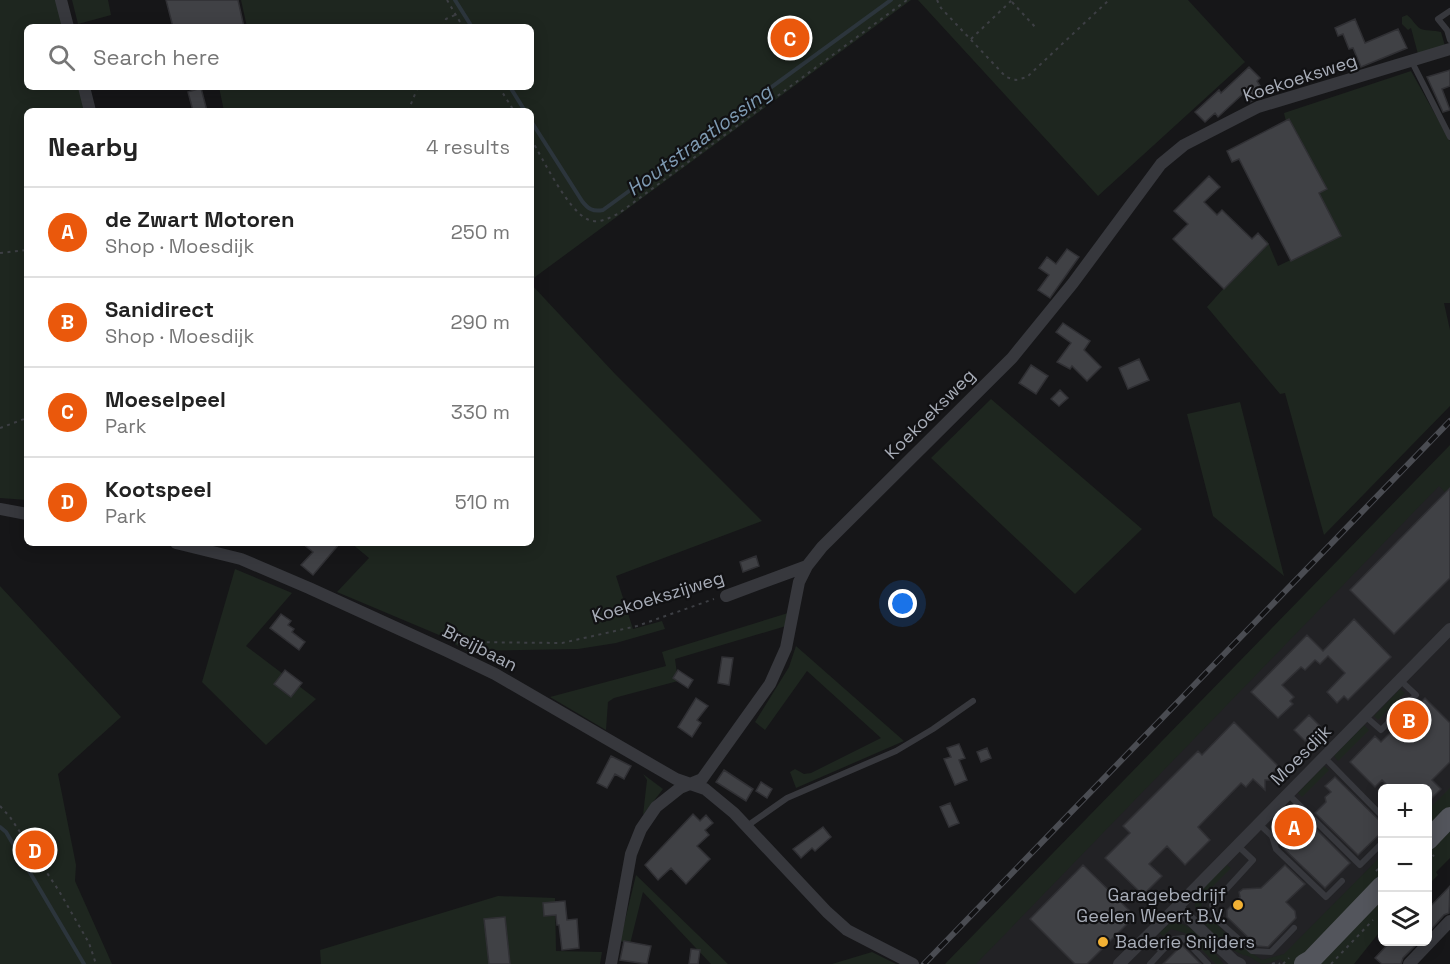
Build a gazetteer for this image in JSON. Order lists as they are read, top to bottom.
{
  "streets": {
    "street": [
      "Koekoeksweg",
      "Koekoekszijweg",
      "Breijbaan",
      "Moesdijk"
    ]
  },
  "crossings": [
    ["Koekoeksweg", "Koekoekszijweg"],
    ["Koekoeksweg", "Breijbaan"],
    ["Koekoekszijweg", "Breijbaan"]
  ],
  "water": ["Houtstraatlossing"],
  "places": ["Garagebedrijf Geelen Weert B.V.", "Baderie Snijders"],
  "page": {
    "pins": [
      "C",
      "B",
      "A",
      "D"
    ],
    "search": "Search here",
    "heading": ["Nearby", "4 results"],
    "list": [
      {
        "mark": "A",
        "name": "de Zwart Motoren",
        "note": "Shop · Moesdijk",
        "value": "250 m"
      },
      {
        "mark": "B",
        "name": "Sanidirect",
        "note": "Shop · Moesdijk",
        "value": "290 m"
      },
      {
        "mark": "C",
        "name": "Moeselpeel",
        "note": "Park",
        "value": "330 m"
      },
      {
        "mark": "D",
        "name": "Kootspeel",
        "note": "Park",
        "value": "510 m"
      }
    ],
    "map_buttons": ["+", "−"]
  }
}
